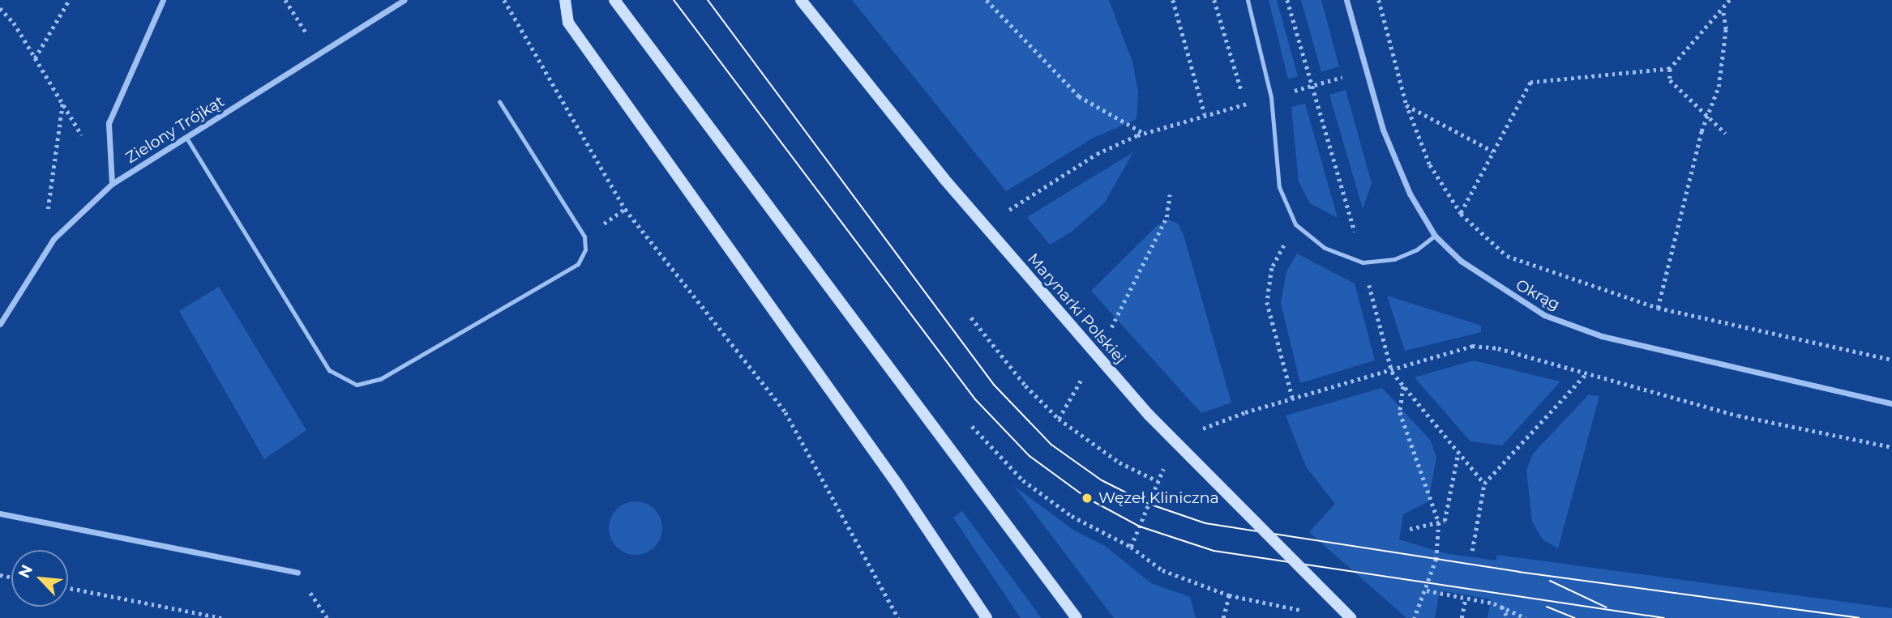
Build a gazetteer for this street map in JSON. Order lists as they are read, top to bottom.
{
  "streets": {
    "main road": ["Marynarki Polskiej"],
    "street": ["Zielony Trójkąt", "Okrąg"]
  },
  "places": ["Węzeł Kliniczna"],
  "north": "top left"
}
